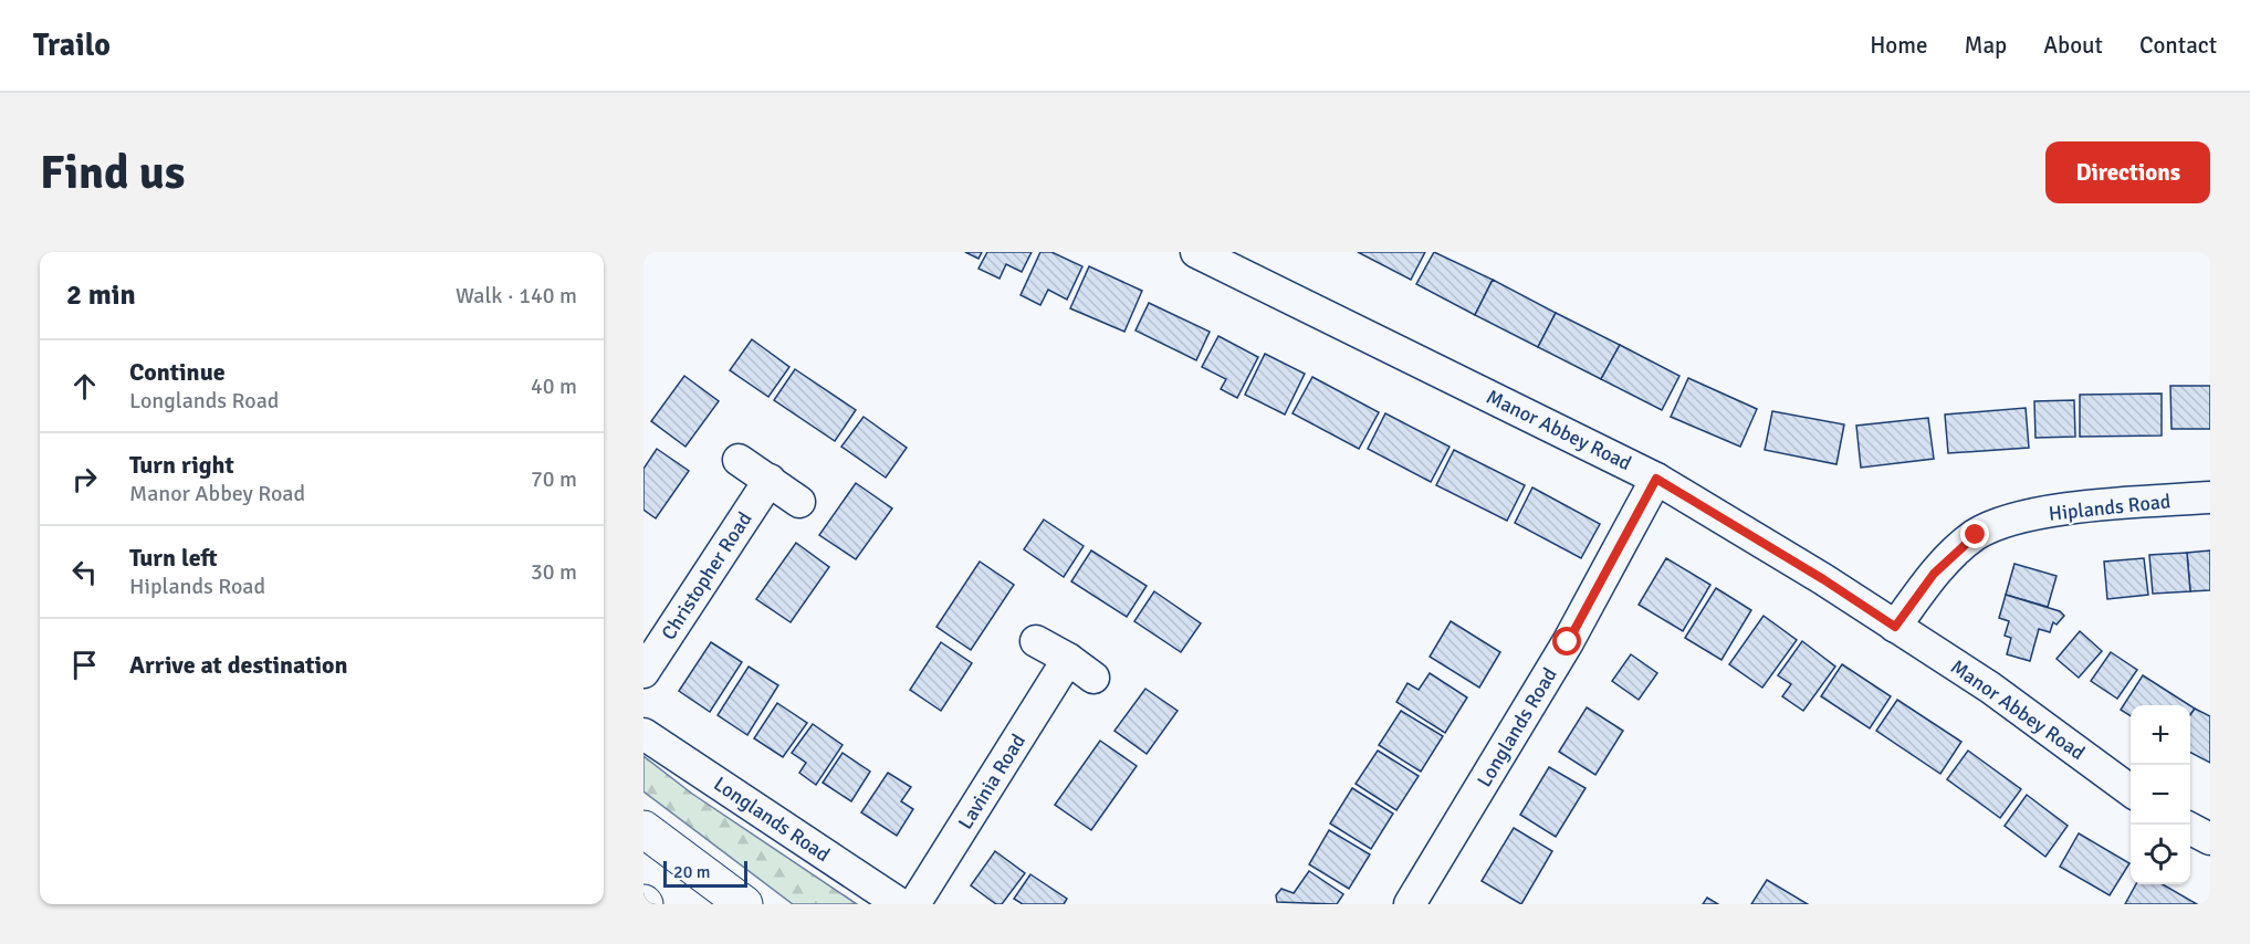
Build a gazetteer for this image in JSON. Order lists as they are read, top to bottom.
{
  "streets": {
    "street": [
      "Manor Abbey Road",
      "Hiplands Road",
      "Christopher Road",
      "Longlands Road",
      "Lavinia Road"
    ]
  },
  "crossings": [
    ["Manor Abbey Road", "Hiplands Road"],
    ["Manor Abbey Road", "Longlands Road"]
  ],
  "scale_bar": "20 m",
  "page": {
    "header": "Trailo",
    "nav": [
      "Home",
      "Map",
      "About",
      "Contact"
    ],
    "buttons": "Directions",
    "title": "Find us",
    "heading": ["2 min", "Walk · 140 m"],
    "list": [
      ["Continue", "Longlands Road", "40 m"],
      ["Turn right", "Manor Abbey Road", "70 m"],
      ["Turn left", "Hiplands Road", "30 m"],
      "Arrive at destination"
    ],
    "map_buttons": ["+", "−"],
    "scale": "20 m"
  }
}
